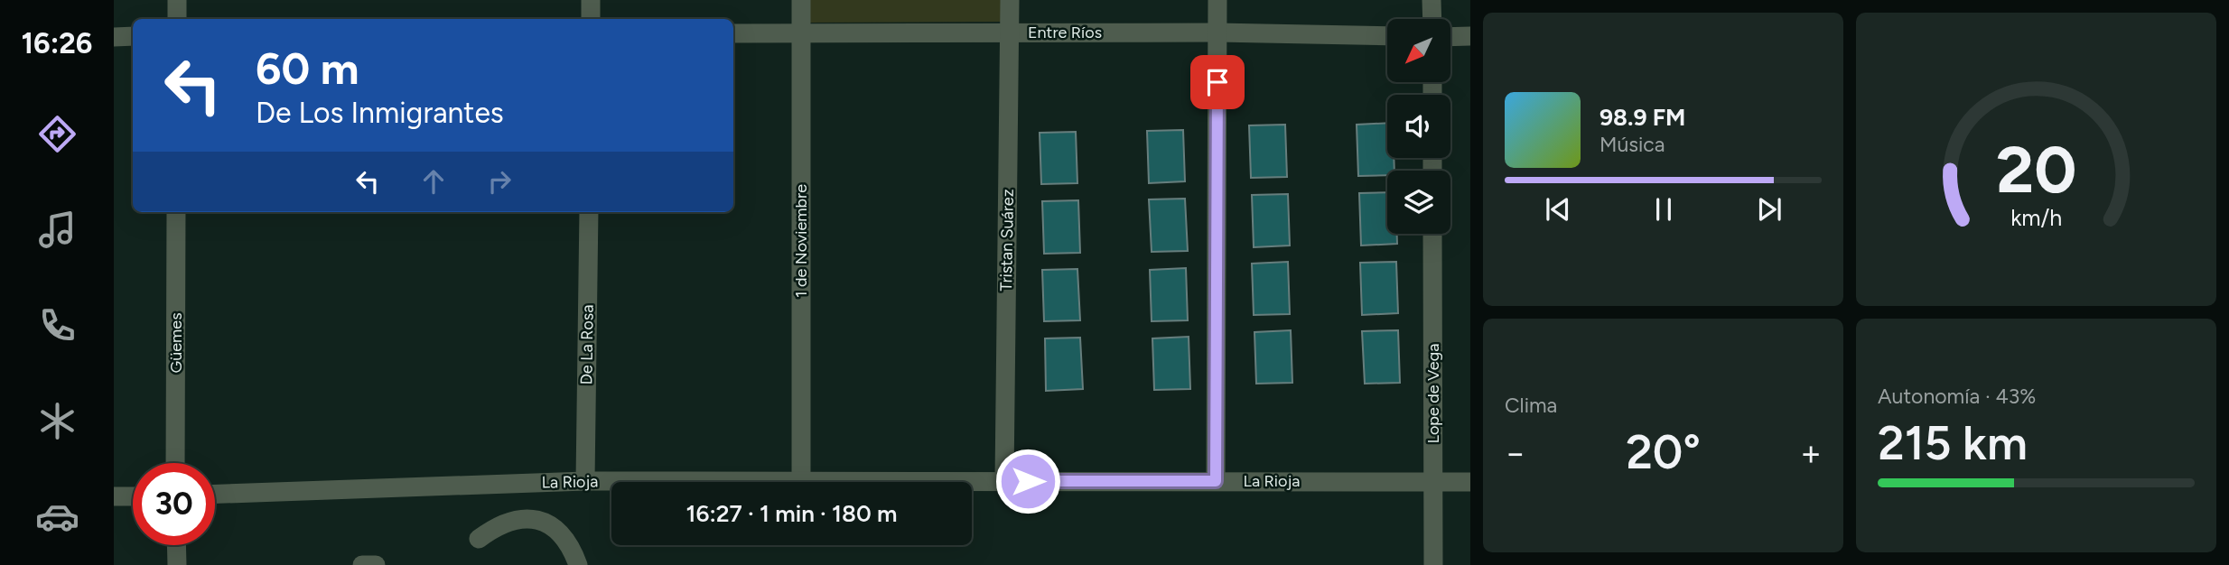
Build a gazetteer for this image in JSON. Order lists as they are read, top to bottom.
{
  "streets": {
    "street": [
      "Entre Ríos",
      "Tristan Suárez",
      "1 de Noviembre",
      "Güemes",
      "De La Rosa",
      "Lope de Vega",
      "La Rioja"
    ]
  },
  "crossings": [
    ["Entre Ríos", "Tristan Suárez"],
    ["Entre Ríos", "1 de Noviembre"],
    ["Tristan Suárez", "La Rioja"],
    ["1 de Noviembre", "La Rioja"],
    ["De La Rosa", "La Rioja"],
    ["Lope de Vega", "La Rioja"]
  ],
  "north": "bottom left",
  "page": {
    "tabs": "16:26",
    "turn": ["60 m", "De Los Inmigrantes"],
    "song": ["98.9 FM", "Música"],
    "tile": [
      "Clima",
      ["Autonomía · 43%", "215 km"]
    ],
    "heat": ["−", "20°", "+"],
    "limit": "30",
    "trip": "16:27 · 1 min · 180 m",
    "gauge": ["20", "km/h"]
  }
}
